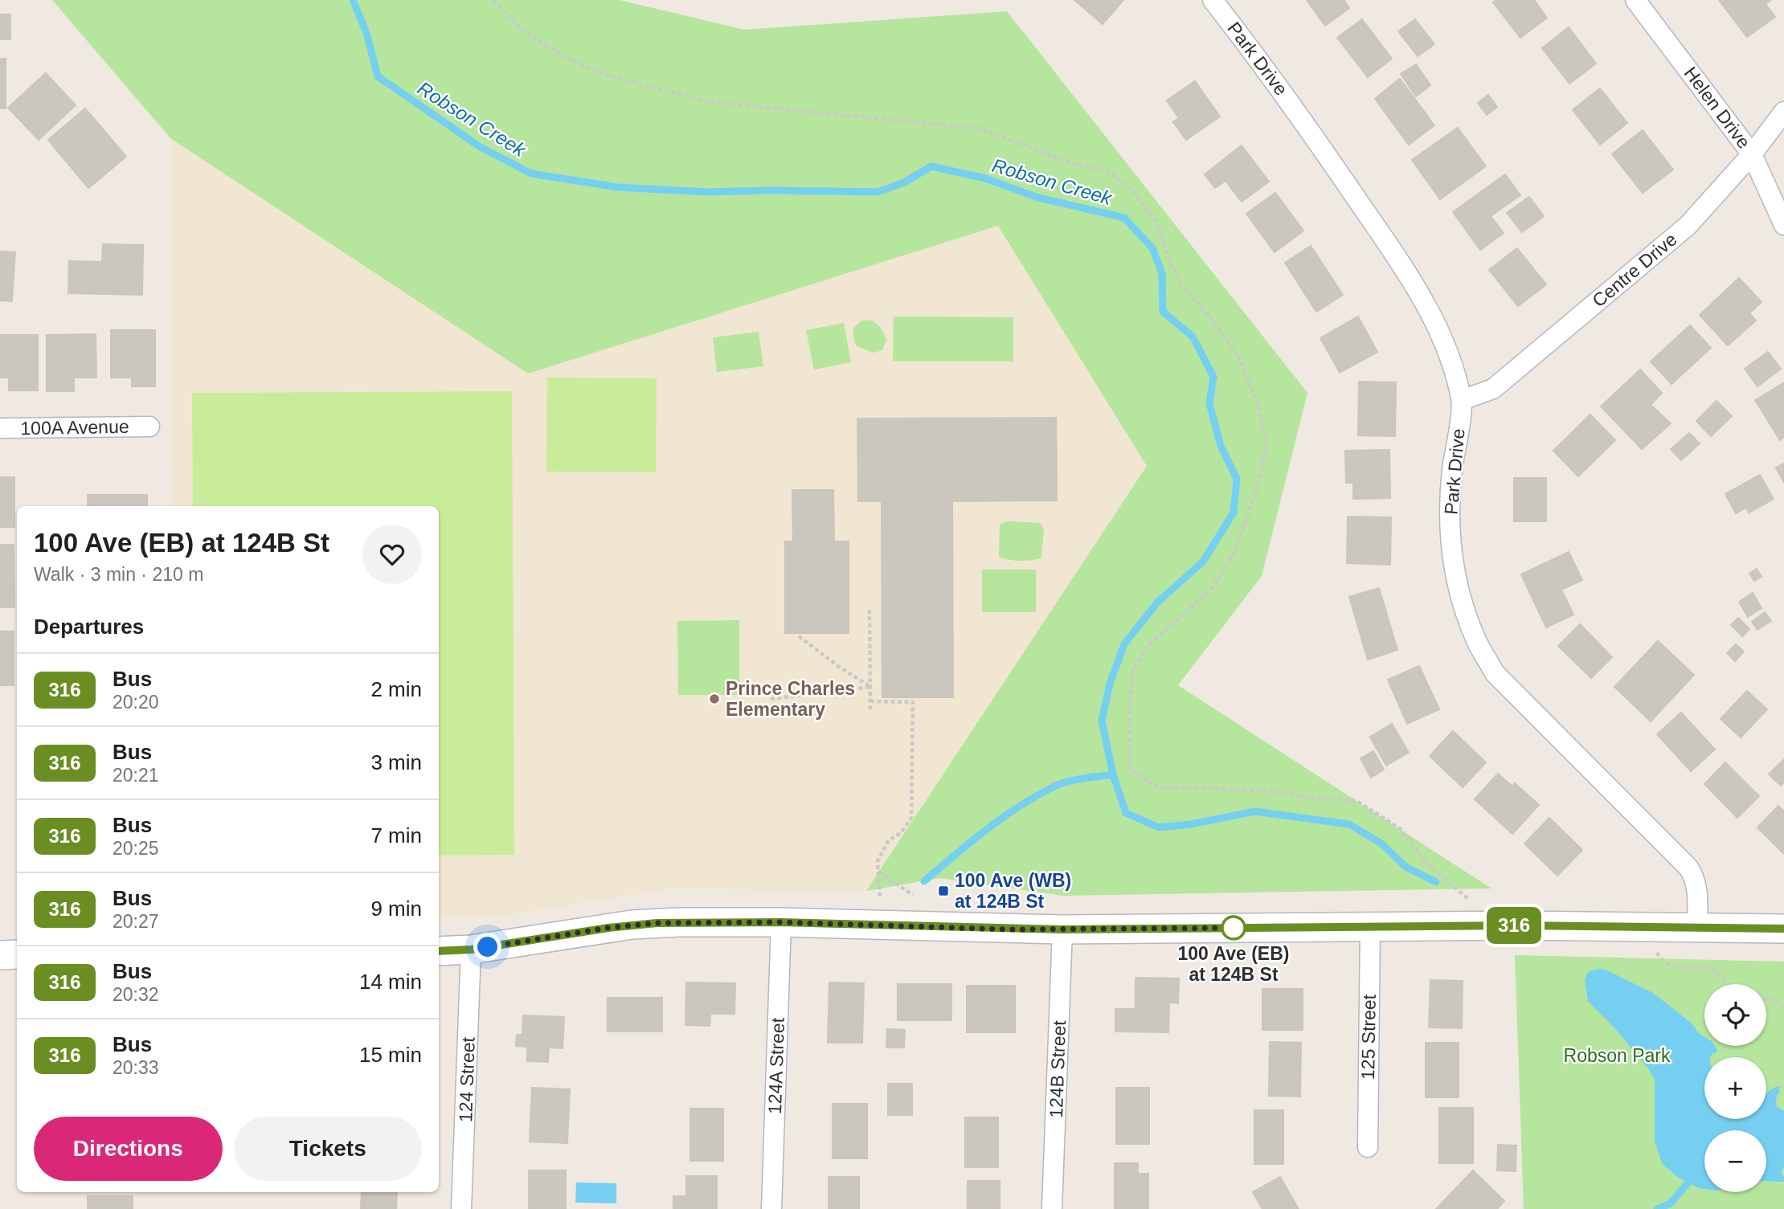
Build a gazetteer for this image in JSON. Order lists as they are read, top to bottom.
{
  "streets": {
    "street": [
      "Park Drive",
      "Helen Drive",
      "Centre Drive",
      "100A Avenue",
      "125 Street",
      "124A Street",
      "124B Street",
      "124 Street"
    ]
  },
  "crossings": [
    ["Park Drive", "Centre Drive"],
    ["Helen Drive", "Centre Drive"]
  ],
  "water": ["Robson Creek"],
  "parks": ["Robson Park"],
  "places": {
    "other": ["Prince Charles Elementary", "100 Ave (EB) at 124B St"],
    "transit": ["100 Ave (WB) at 124B St"]
  },
  "lines": ["bus line 316"],
  "page": {
    "on_map": "316",
    "heading": [
      ["100 Ave (EB) at 124B St", "Walk · 3 min · 210 m"],
      "Departures"
    ],
    "list": [
      {
        "mark": "316",
        "name": "Bus",
        "note": "20:20",
        "value": "2 min"
      },
      {
        "mark": "316",
        "name": "Bus",
        "note": "20:21",
        "value": "3 min"
      },
      {
        "mark": "316",
        "name": "Bus",
        "note": "20:25",
        "value": "7 min"
      },
      {
        "mark": "316",
        "name": "Bus",
        "note": "20:27",
        "value": "9 min"
      },
      {
        "mark": "316",
        "name": "Bus",
        "note": "20:32",
        "value": "14 min"
      },
      {
        "mark": "316",
        "name": "Bus",
        "note": "20:33",
        "value": "15 min"
      }
    ],
    "map_buttons": ["+", "−"],
    "buttons": ["Directions", "Tickets"]
  }
}
